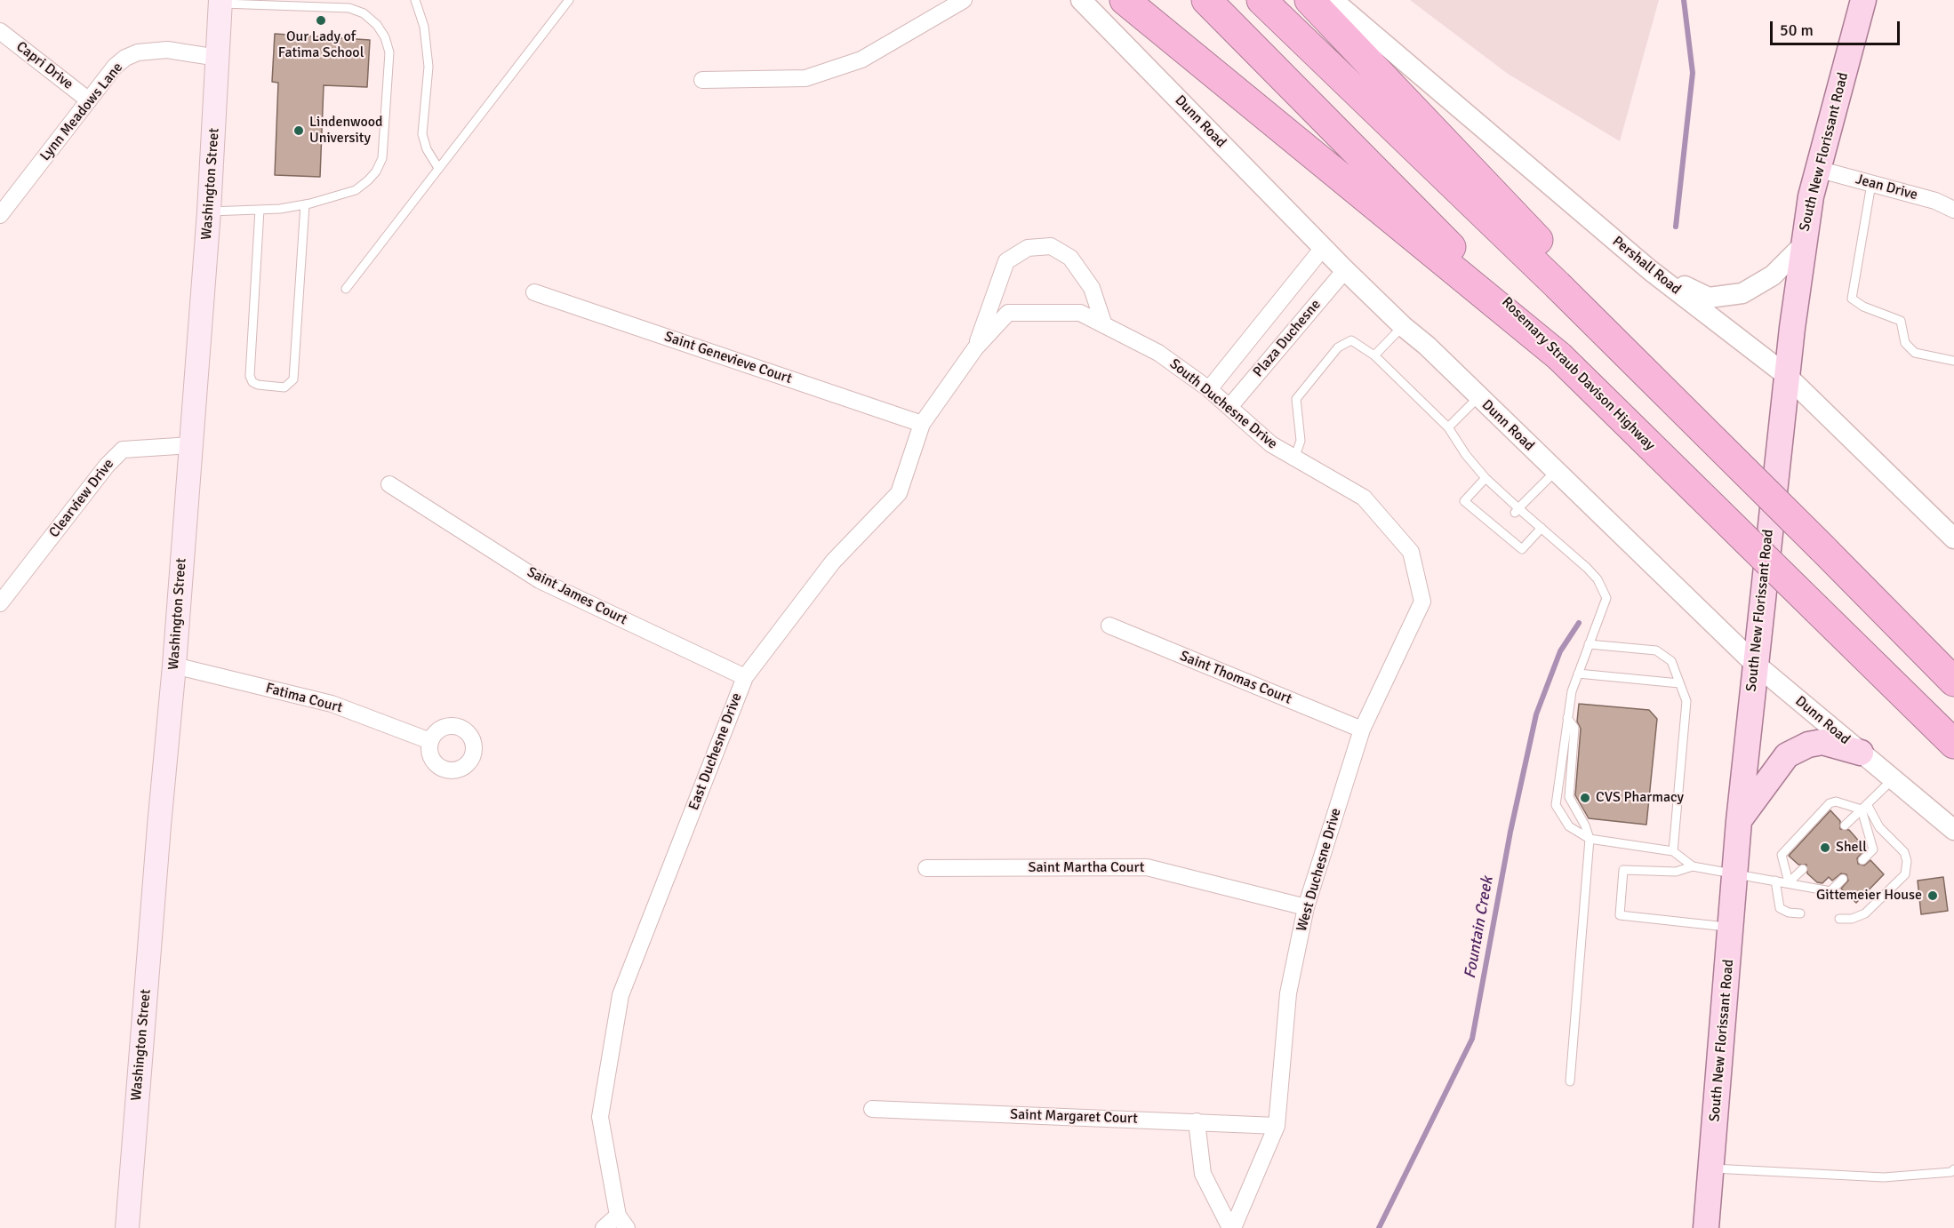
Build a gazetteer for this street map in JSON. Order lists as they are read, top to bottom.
{
  "streets": {
    "highway": ["Rosemary Straub Davison Highway"],
    "main road": ["South New Florissant Road", "Washington Street"],
    "street": [
      "Capri Drive",
      "Lynn Meadows Lane",
      "Dunn Road",
      "Jean Drive",
      "Pershall Road",
      "Plaza Duchesne",
      "Saint Genevieve Court",
      "South Duchesne Drive",
      "Clearview Drive",
      "Saint James Court",
      "Saint Thomas Court",
      "Fatima Court",
      "East Duchesne Drive",
      "Saint Martha Court",
      "West Duchesne Drive",
      "Saint Margaret Court"
    ]
  },
  "crossings": [
    ["Capri Drive", "Lynn Meadows Lane"],
    ["Lynn Meadows Lane", "Washington Street"],
    ["Dunn Road", "South New Florissant Road"],
    ["Dunn Road", "Plaza Duchesne"],
    ["South New Florissant Road", "Jean Drive"],
    ["South New Florissant Road", "Pershall Road"],
    ["Washington Street", "Clearview Drive"],
    ["Washington Street", "Fatima Court"],
    ["Plaza Duchesne", "South Duchesne Drive"],
    ["Saint Genevieve Court", "East Duchesne Drive"],
    ["South Duchesne Drive", "East Duchesne Drive"],
    ["South Duchesne Drive", "West Duchesne Drive"],
    ["Saint James Court", "East Duchesne Drive"],
    ["Saint Thomas Court", "West Duchesne Drive"],
    ["Saint Martha Court", "West Duchesne Drive"],
    ["West Duchesne Drive", "Saint Margaret Court"]
  ],
  "water": ["Fountain Creek"],
  "places": [
    "Our Lady of Fatima School",
    "Lindenwood University",
    "CVS Pharmacy",
    "Shell",
    "Gittemeier House"
  ],
  "scale_bar": "50 m"
}
